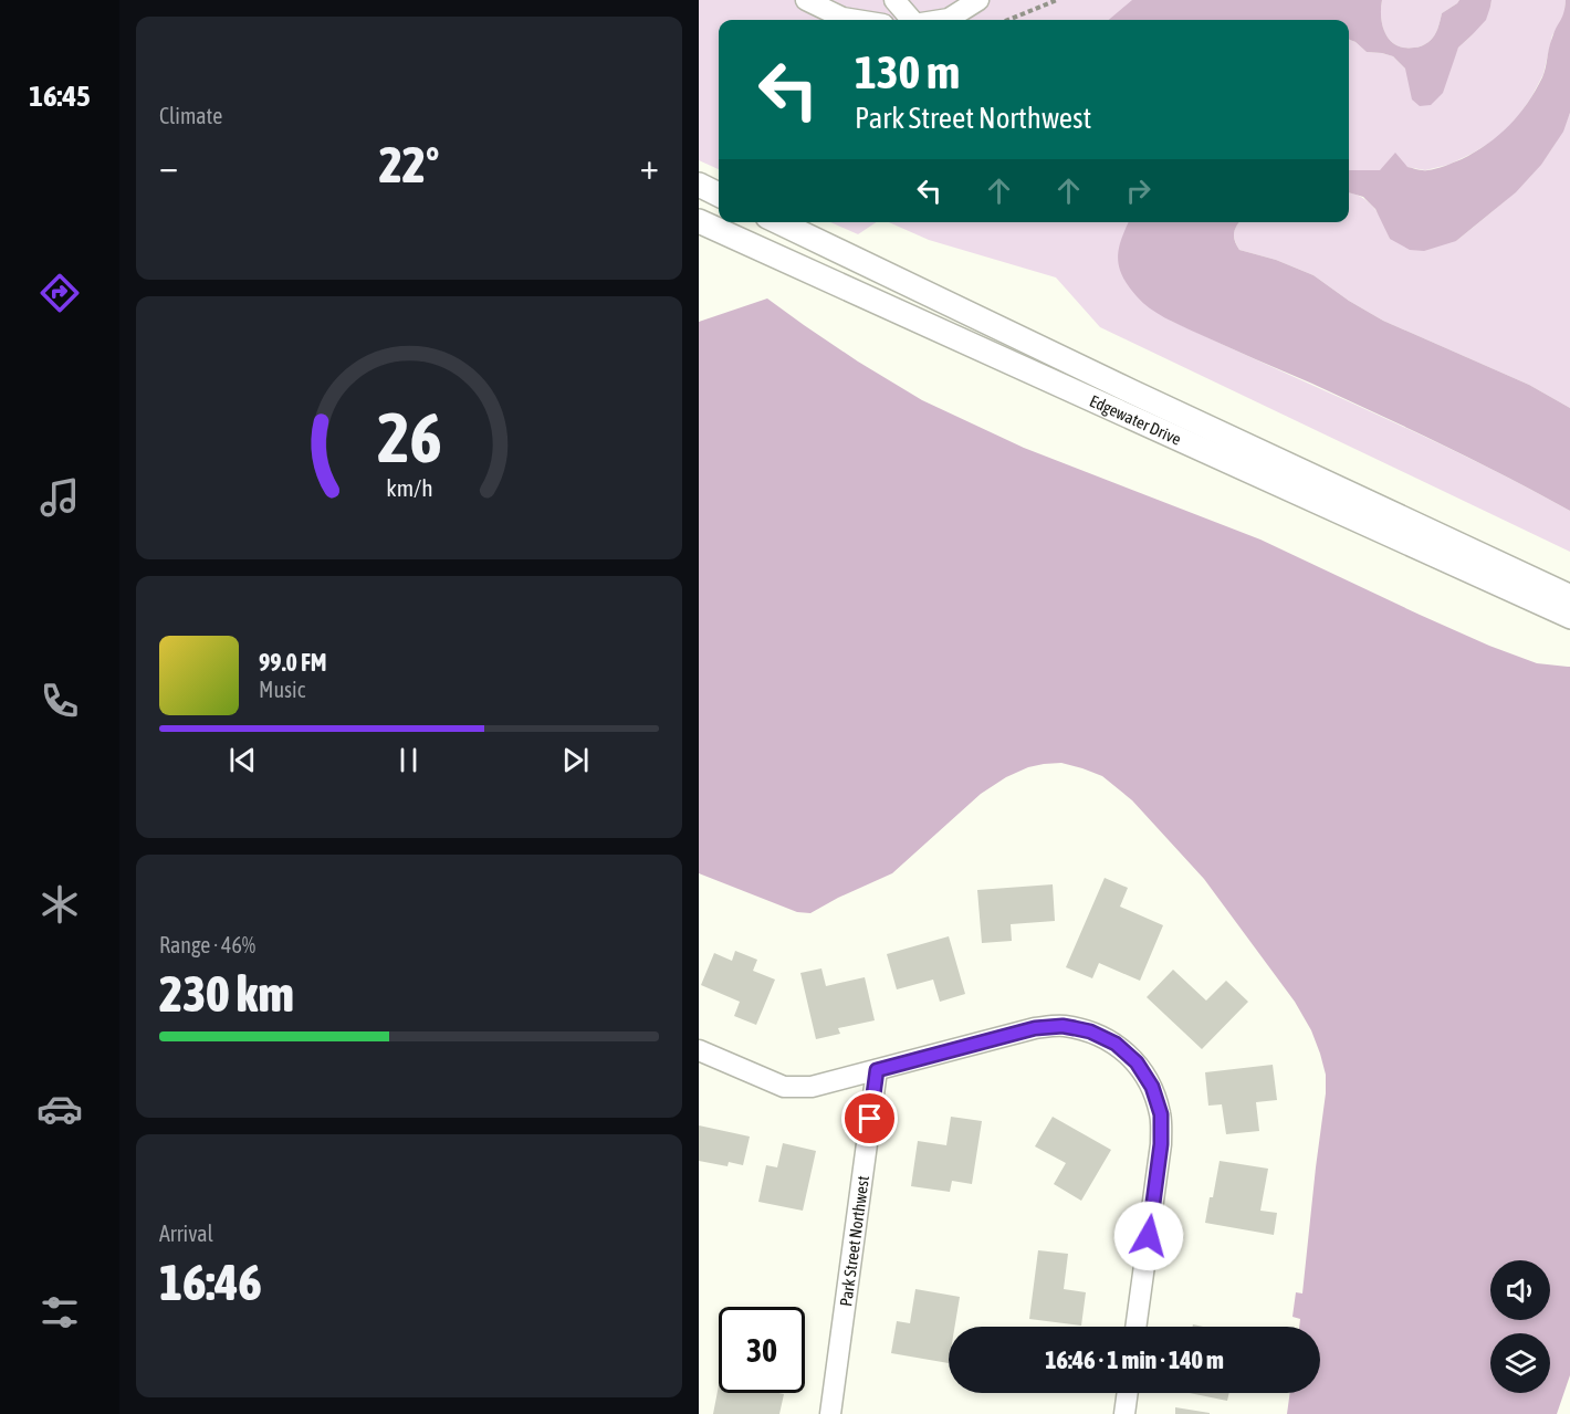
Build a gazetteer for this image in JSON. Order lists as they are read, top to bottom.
{
  "streets": {
    "street": ["Edgewater Drive", "Park Street Northwest"]
  },
  "page": {
    "tabs": "16:45",
    "tile": [
      "Climate",
      ["Range · 46%", "230 km"],
      ["Arrival", "16:46"]
    ],
    "turn": ["130 m", "Park Street Northwest"],
    "heat": ["−", "22°", "+"],
    "song": ["99.0 FM", "Music"],
    "limit": "30",
    "trip": "16:46 · 1 min · 140 m",
    "gauge": ["26", "km/h"]
  }
}
